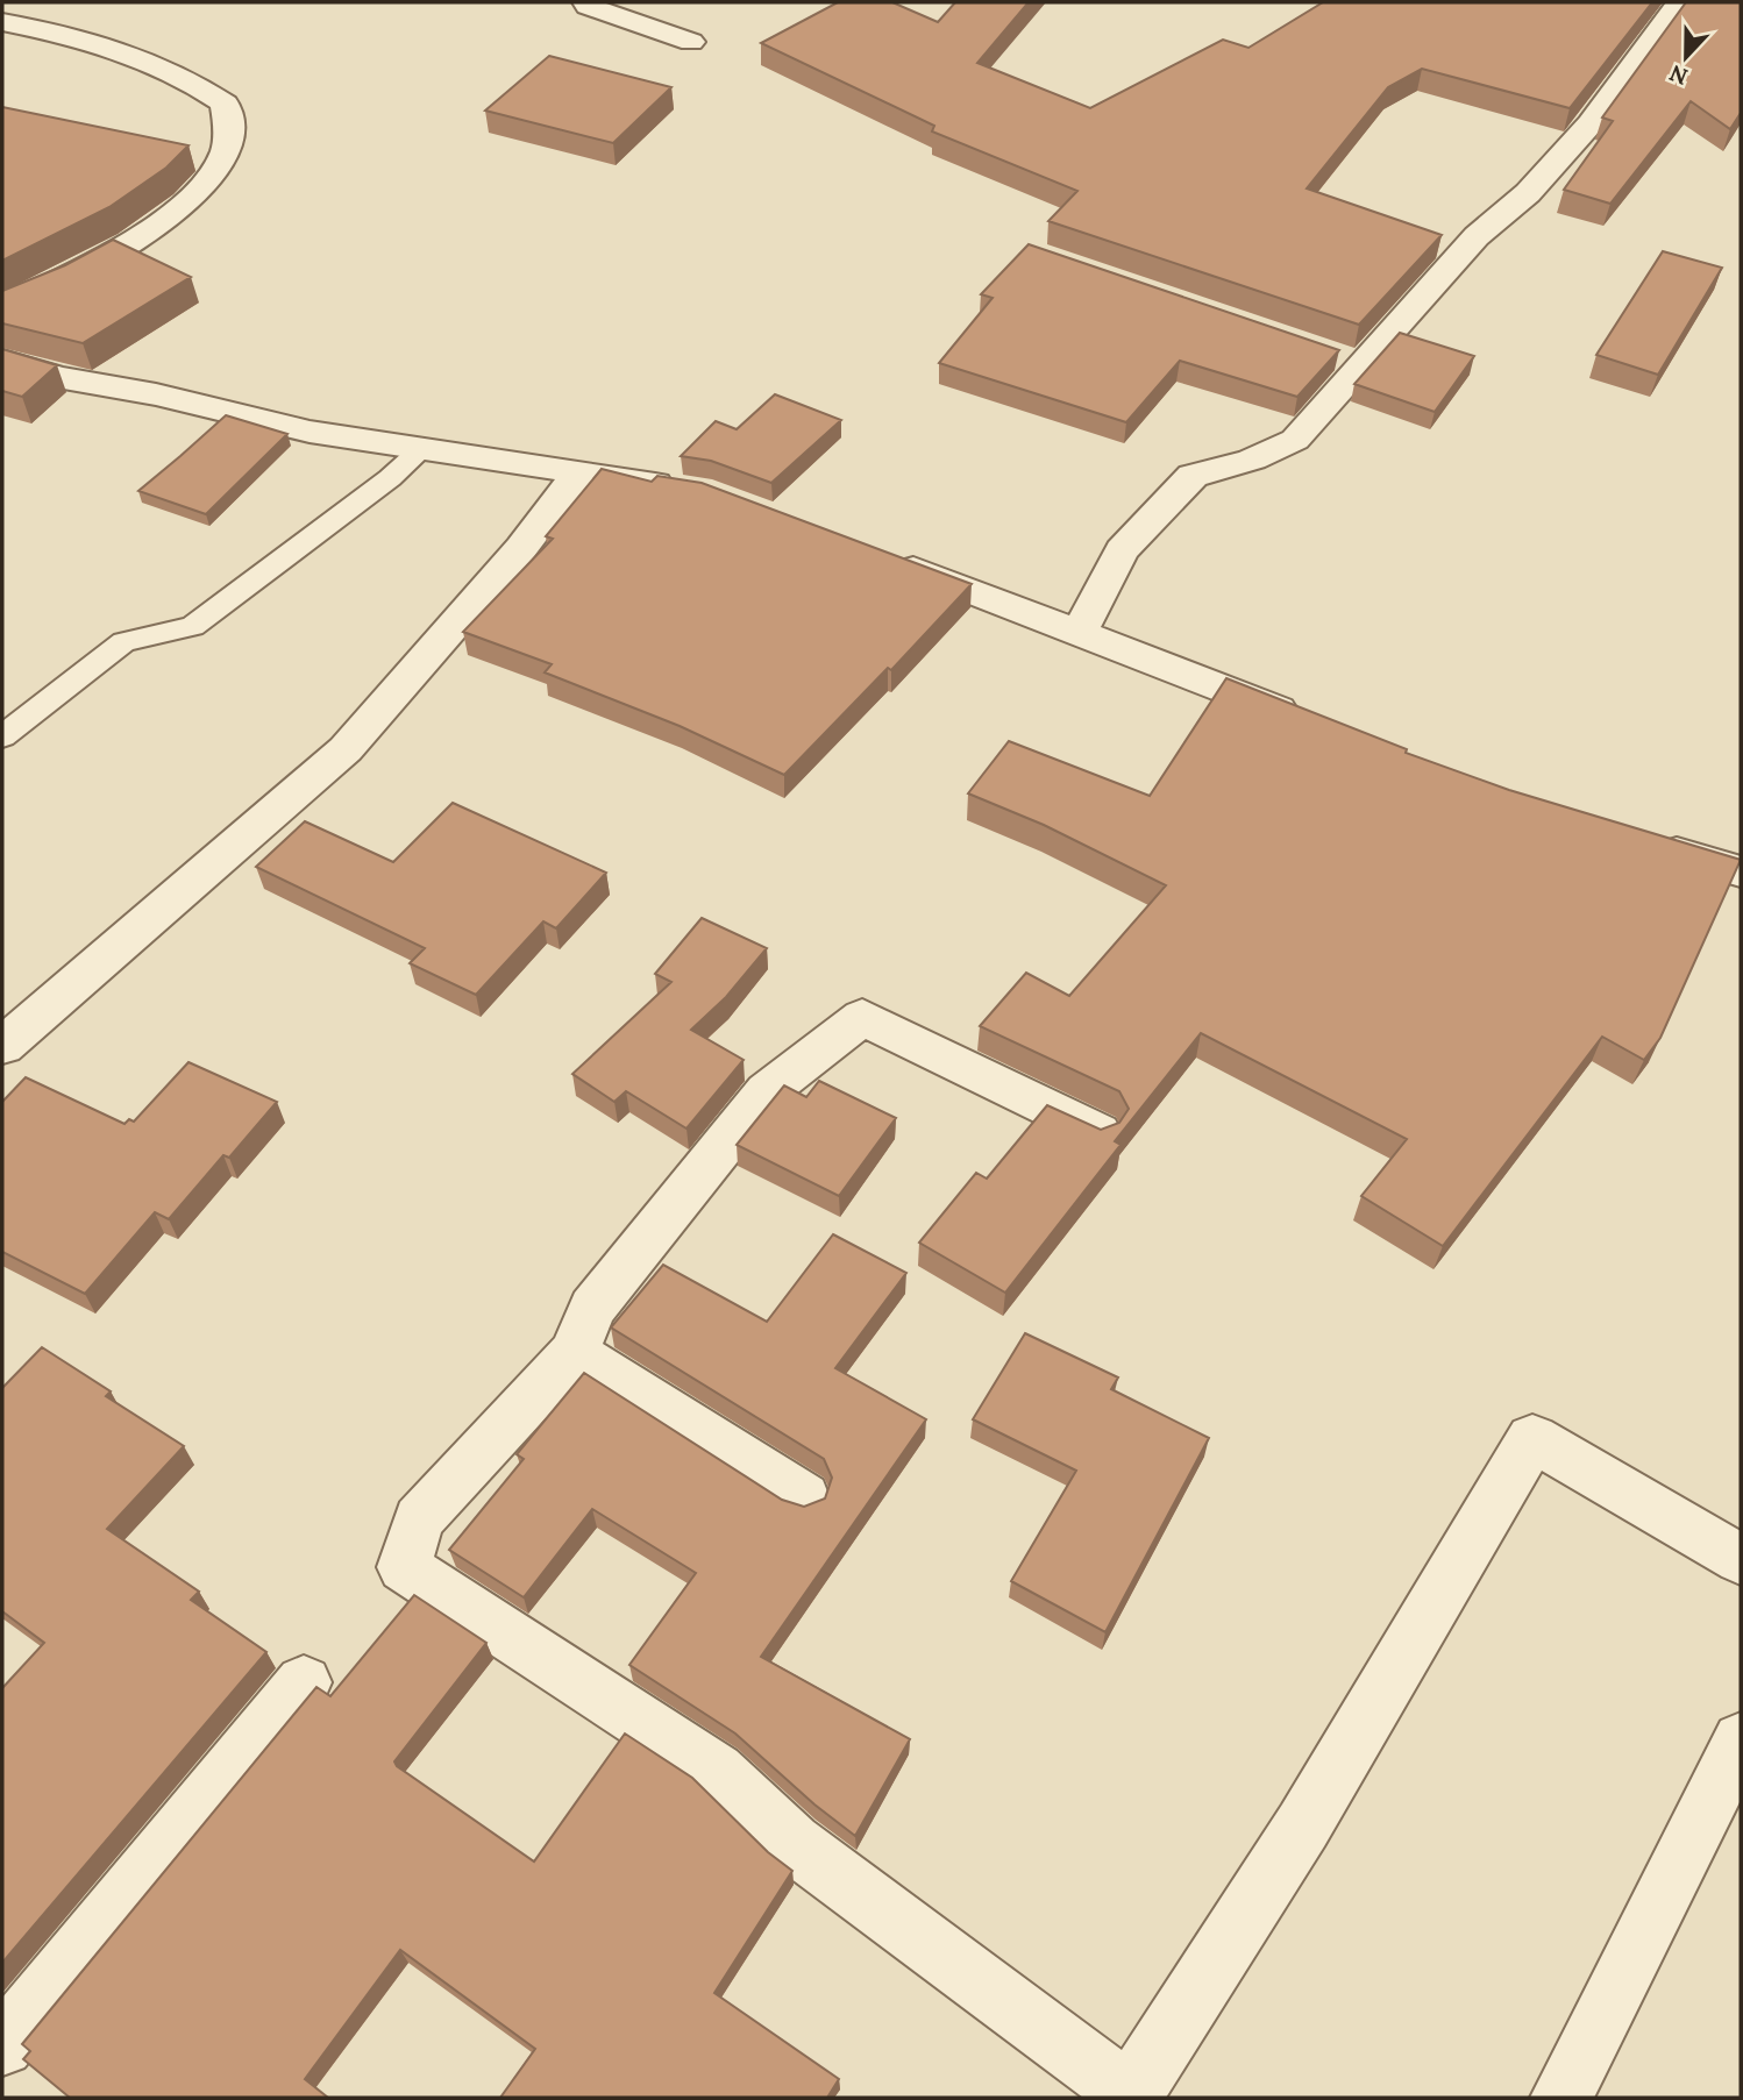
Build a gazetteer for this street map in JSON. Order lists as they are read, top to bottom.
{
  "north": "bottom"
}
